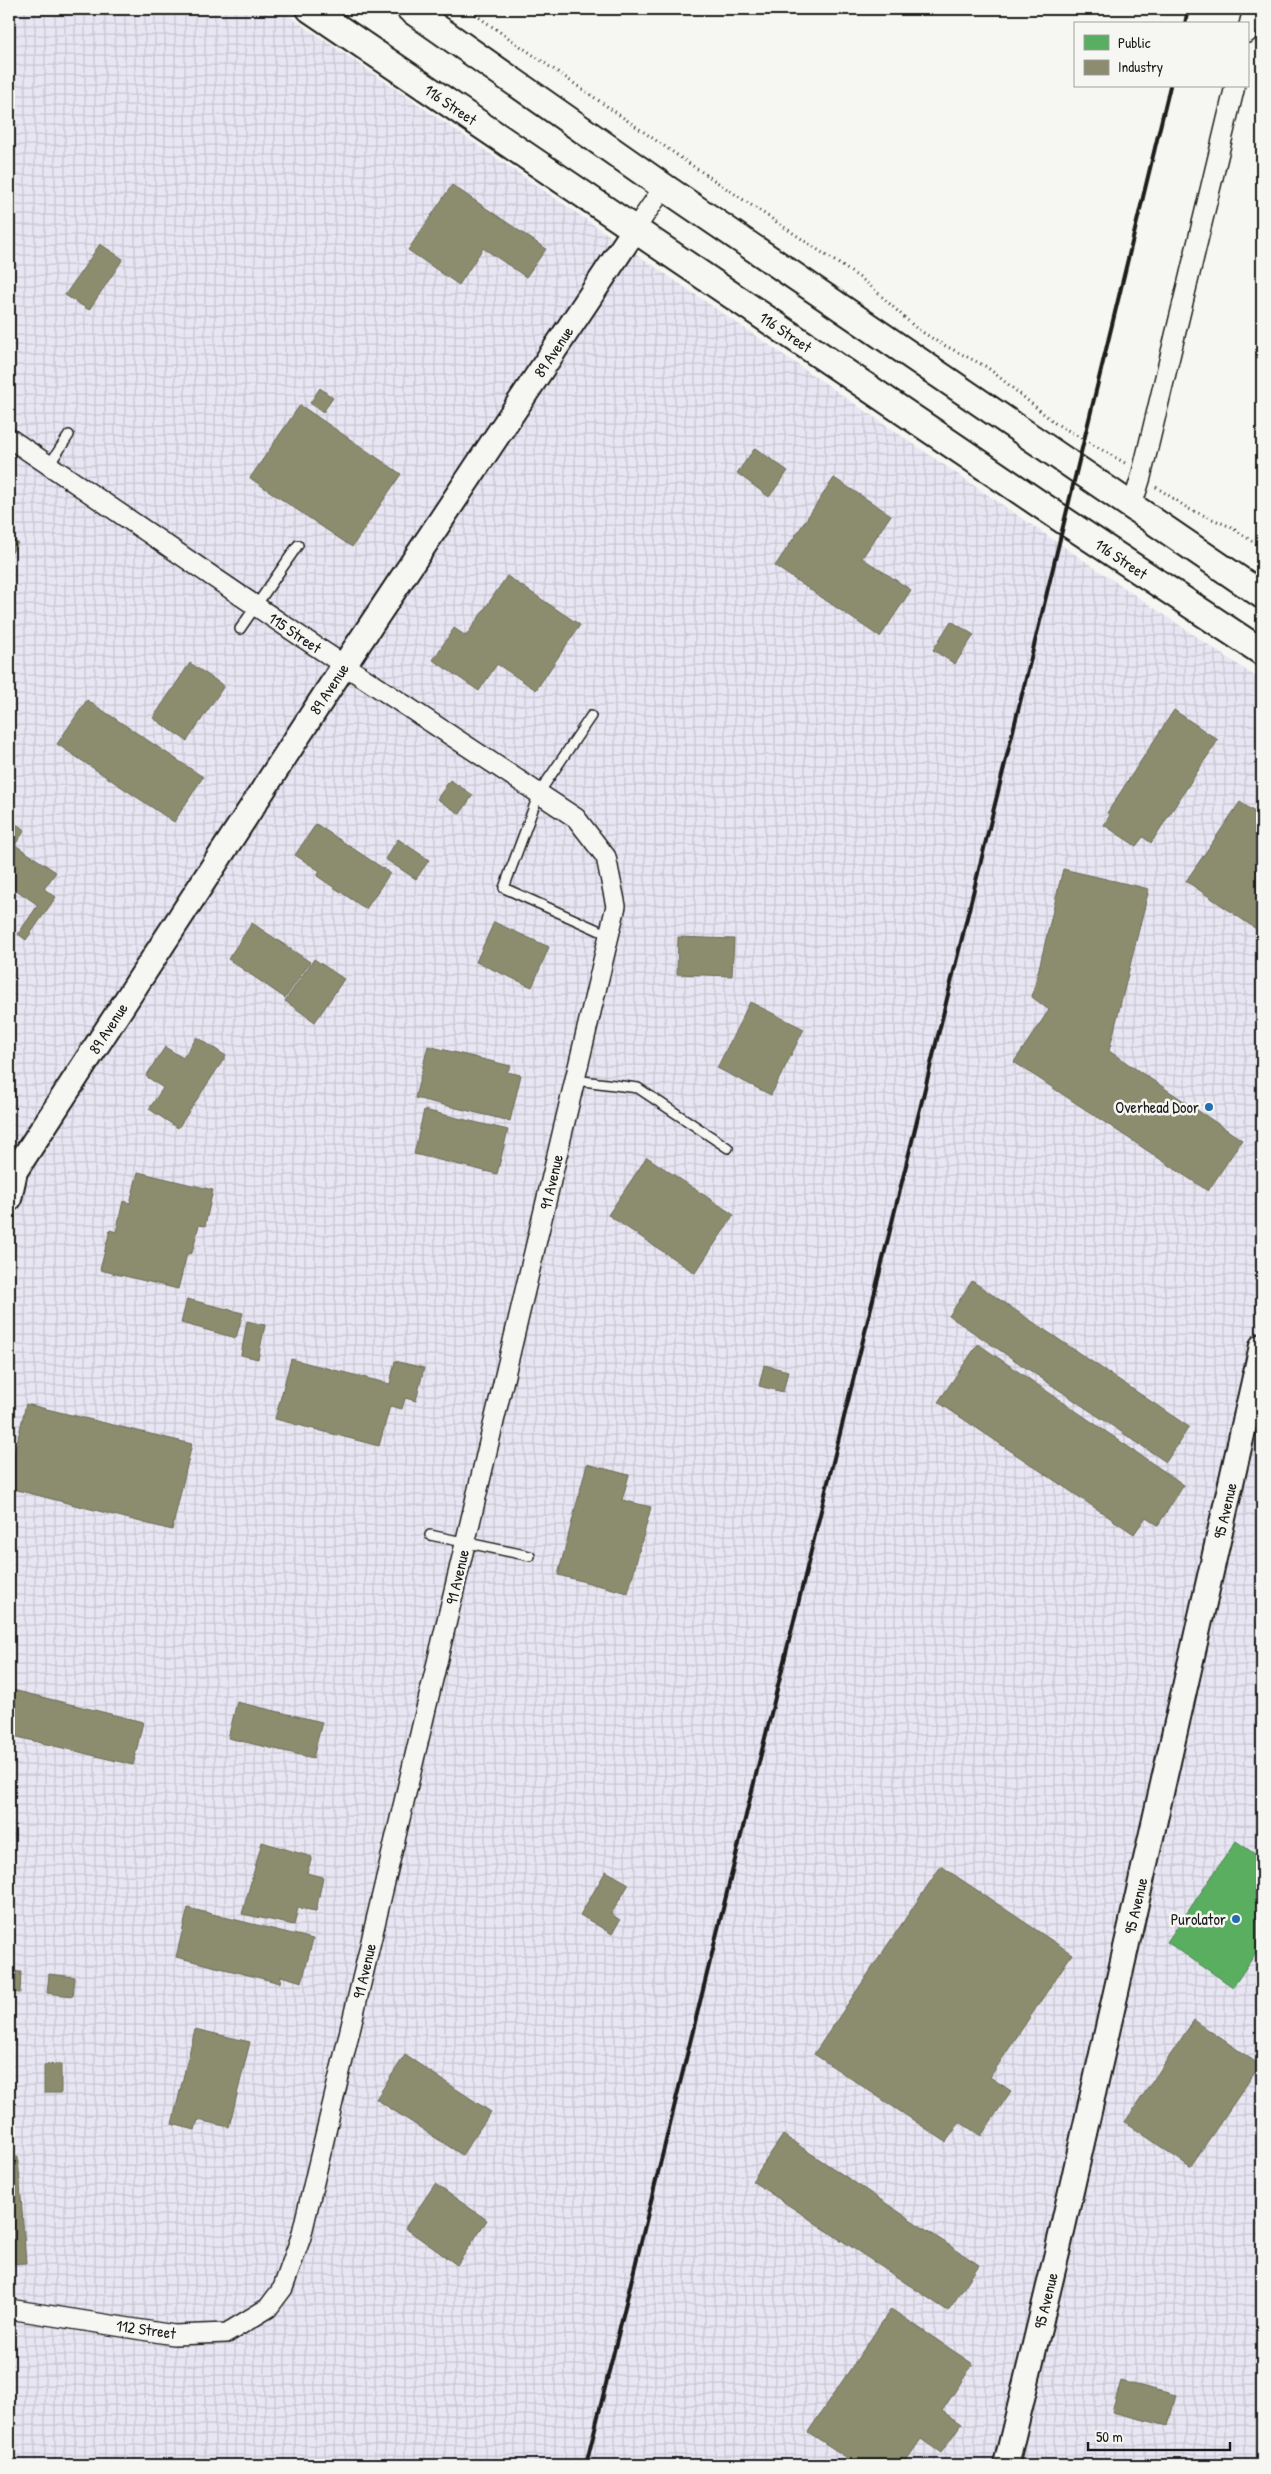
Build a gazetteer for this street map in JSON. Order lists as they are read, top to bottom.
{
  "streets": {
    "main road": ["116 Street"],
    "street": [
      "89 Avenue",
      "115 Street",
      "91 Avenue",
      "95 Avenue",
      "112 Street"
    ]
  },
  "crossings": [
    ["116 Street", "89 Avenue"],
    ["89 Avenue", "115 Street"],
    ["115 Street", "91 Avenue"],
    ["91 Avenue", "112 Street"]
  ],
  "places": ["Overhead Door", "Purolator"],
  "legend": ["Public", "Industry"],
  "scale_bar": "50 m"
}
